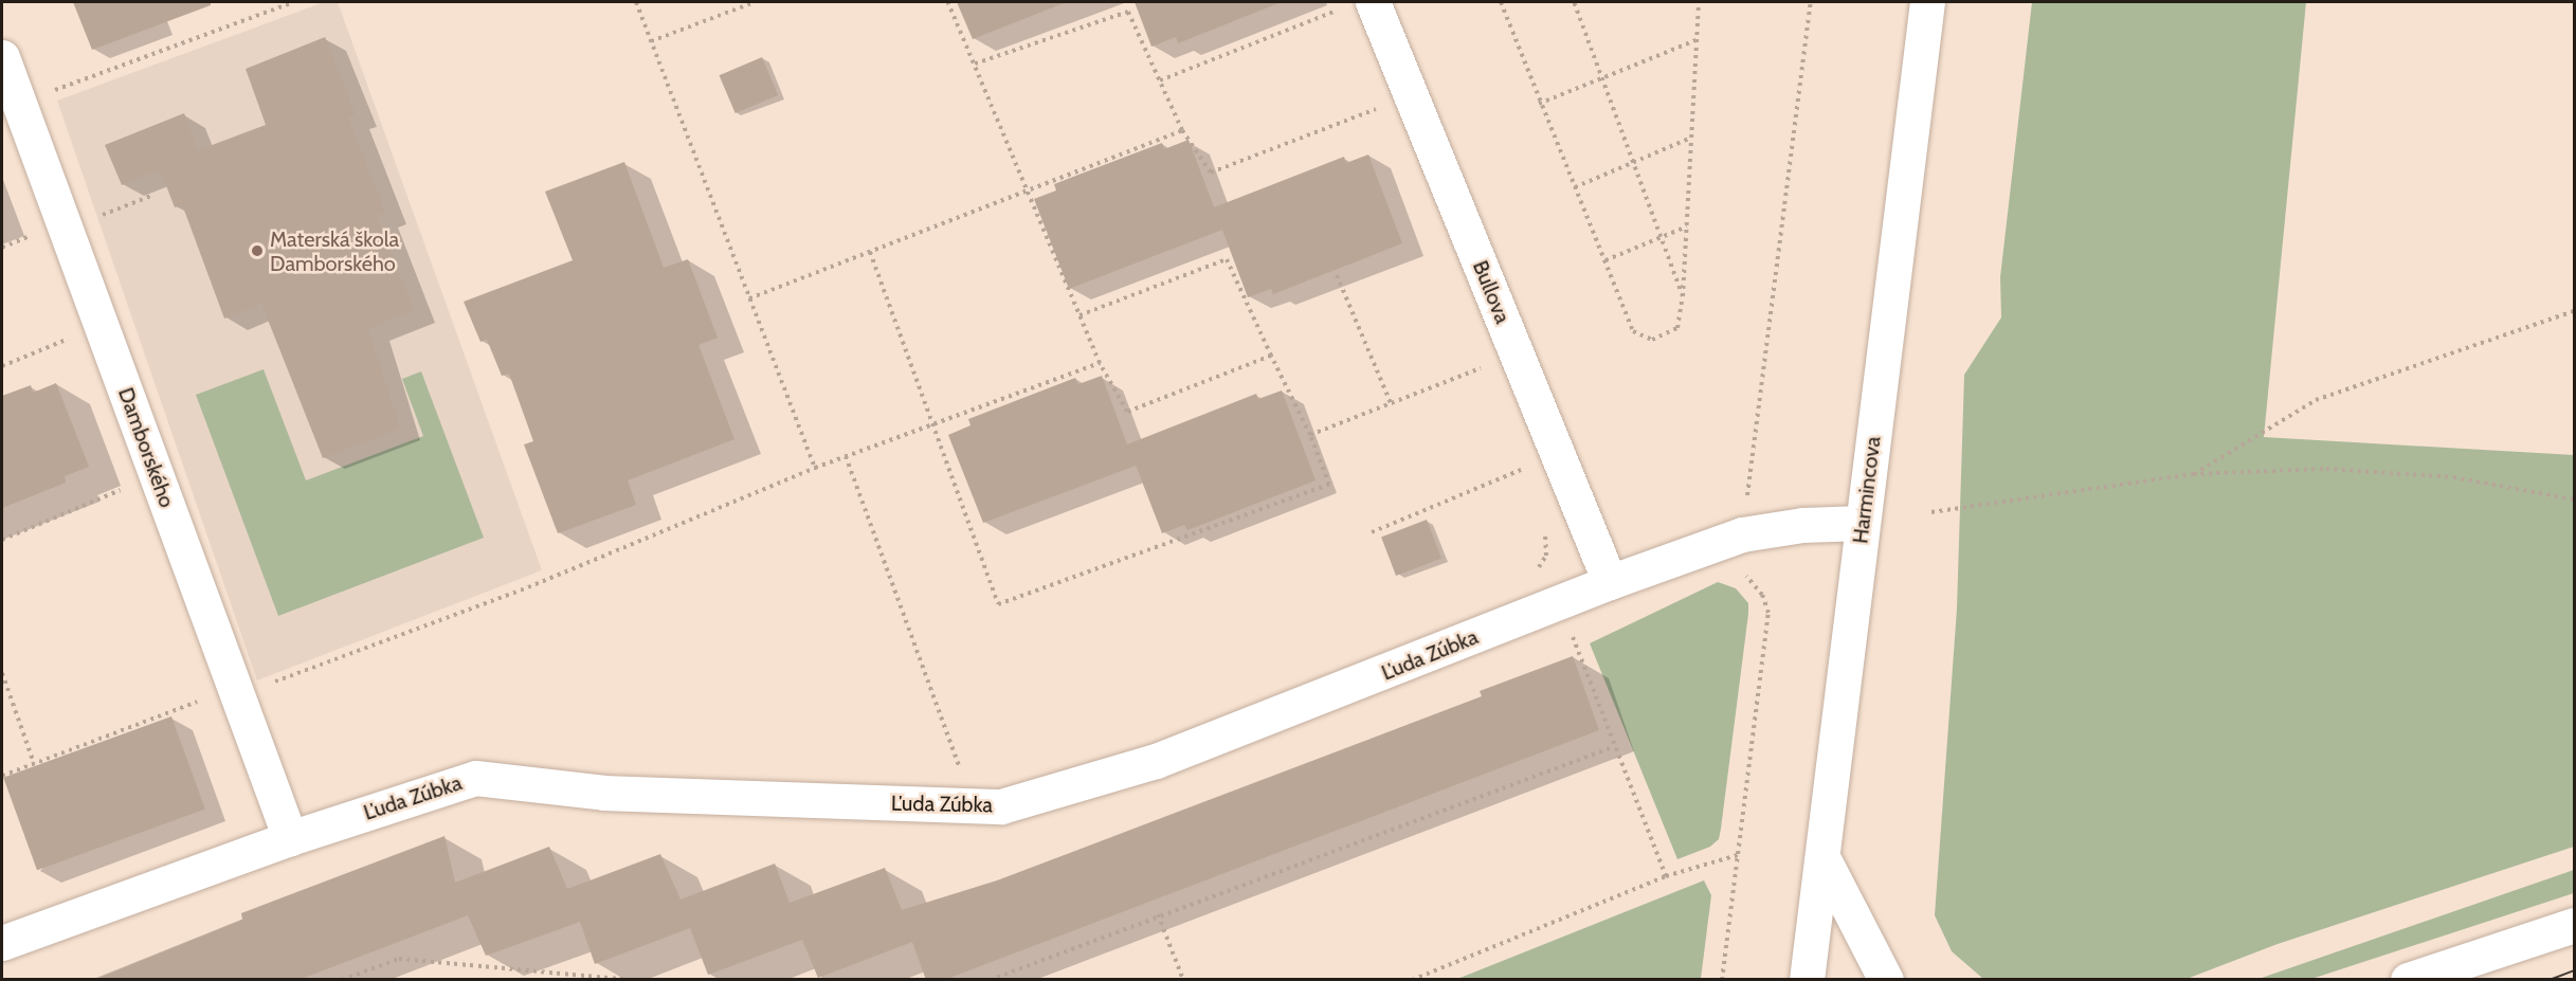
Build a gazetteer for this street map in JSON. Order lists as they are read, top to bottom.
{
  "streets": {
    "street": [
      "Bullova",
      "Damborského",
      "Harmincova",
      "Ľuda Zúbka"
    ]
  },
  "crossings": [
    ["Bullova", "Ľuda Zúbka"],
    ["Damborského", "Ľuda Zúbka"],
    ["Harmincova", "Ľuda Zúbka"]
  ],
  "places": ["Materská škola Damborského"]
}
